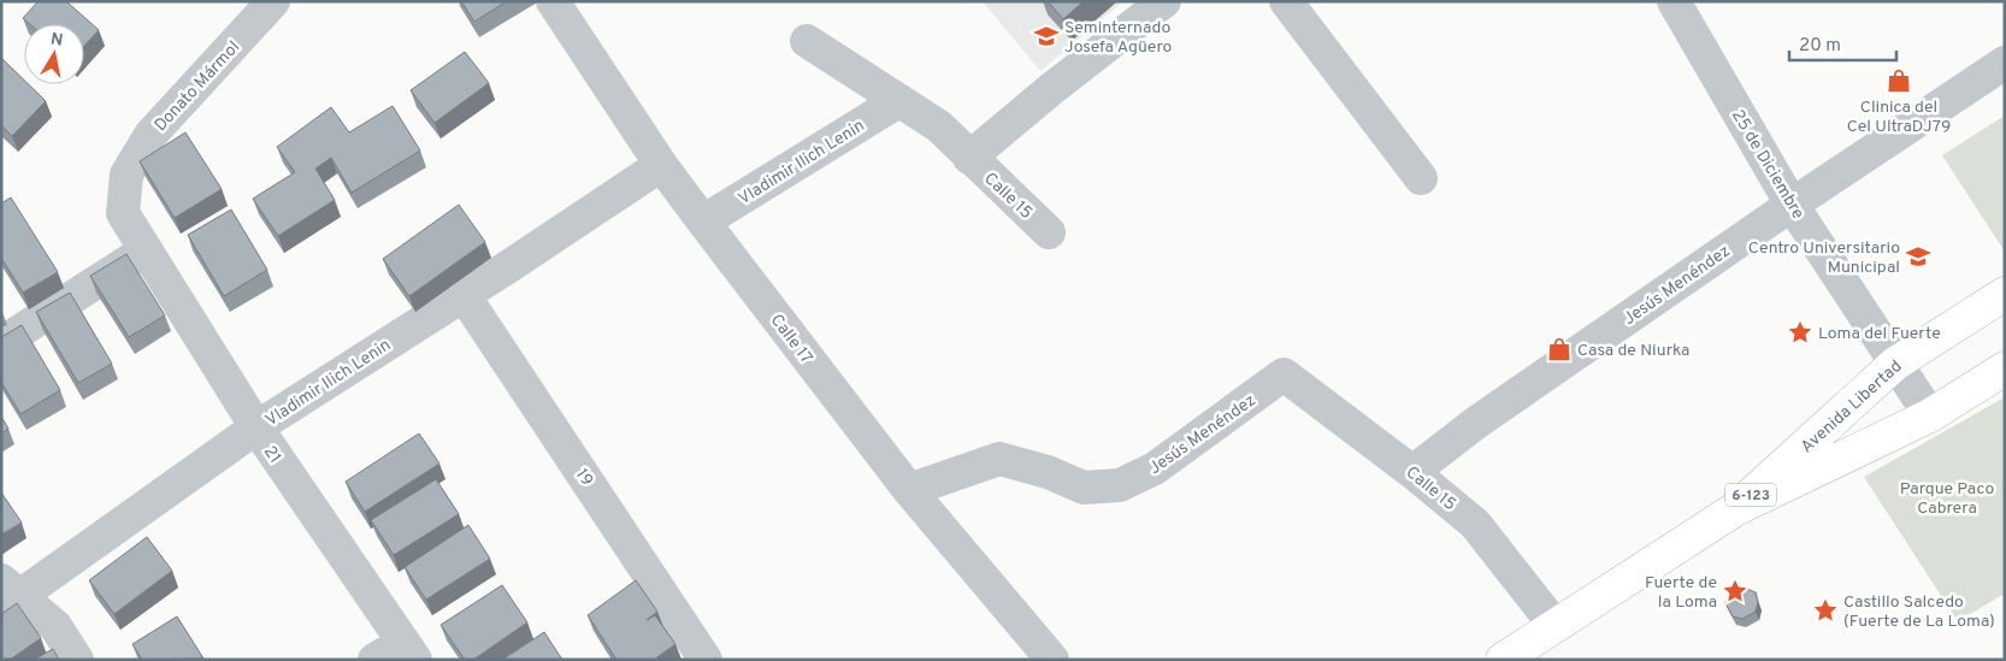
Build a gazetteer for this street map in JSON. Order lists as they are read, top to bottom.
{
  "streets": {
    "main road": ["Avenida Libertad", "6-123"],
    "street": [
      "Donato Mármol",
      "Vladimir Ilich Lenin",
      "25 de Diciembre",
      "Calle 15",
      "Jesús Menéndez",
      "Calle 17",
      "21",
      "19"
    ]
  },
  "crossings": [
    ["Donato Mármol", "21"],
    ["Vladimir Ilich Lenin", "Calle 17"],
    ["Vladimir Ilich Lenin", "21"],
    ["Vladimir Ilich Lenin", "19"],
    ["25 de Diciembre", "Jesús Menéndez"],
    ["25 de Diciembre", "Avenida Libertad"],
    ["Calle 15", "Jesús Menéndez"],
    ["Calle 15", "Avenida Libertad"],
    ["Jesús Menéndez", "Calle 17"]
  ],
  "parks": ["Parque Paco Cabrera"],
  "places": {
    "school or university": ["Seminternado Josefa Agüero", "Centro Universitario Municipal"],
    "shop": ["Clinica del Cel UltraDJ79", "Casa de Niurka"],
    "place": ["Loma del Fuerte", "Fuerte de la Loma", "Castillo Salcedo (Fuerte de La Loma)"]
  },
  "scale_bar": "20 m",
  "north": "top"
}
